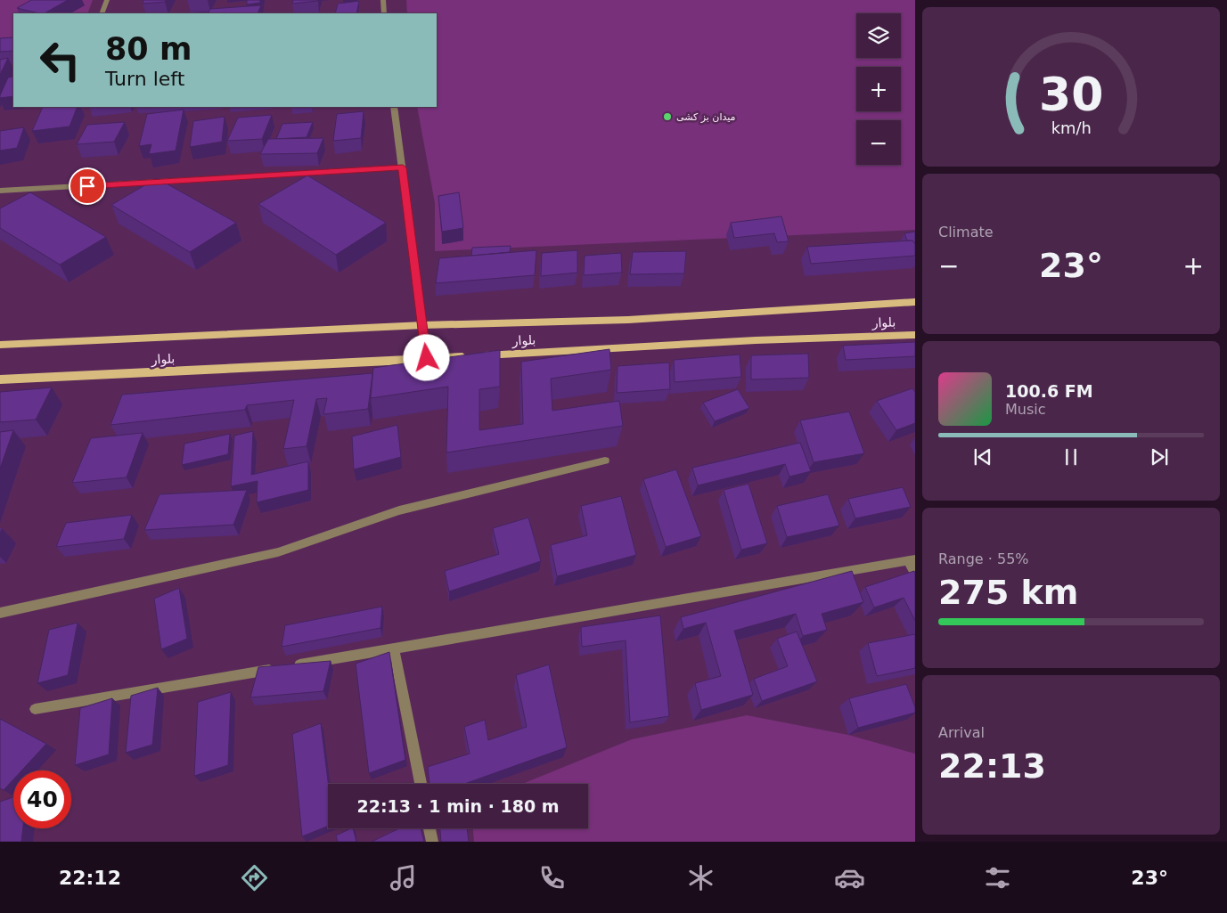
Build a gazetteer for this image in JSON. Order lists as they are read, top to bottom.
{
  "streets": {
    "main road": ["بلوار"]
  },
  "places": ["میدان بز کشی"],
  "page": {
    "map_buttons": ["+", "−"],
    "turn": ["80 m", "Turn left"],
    "tile": [
      "Climate",
      ["Range · 55%", "275 km"],
      ["Arrival", "22:13"]
    ],
    "heat": ["−", "23°", "+"],
    "song": ["100.6 FM", "Music"],
    "limit": "40",
    "trip": "22:13 · 1 min · 180 m",
    "tabs": ["22:12", "23°"],
    "gauge": ["30", "km/h"]
  }
}
